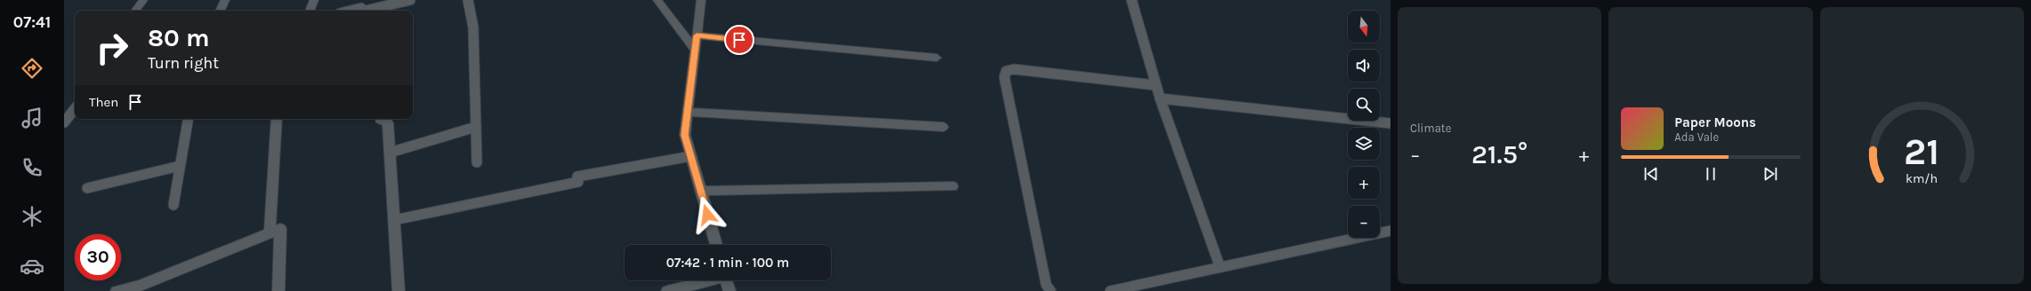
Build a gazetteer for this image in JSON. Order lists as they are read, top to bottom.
{
  "north": "bottom",
  "page": {
    "tabs": "07:41",
    "tile": "Climate",
    "map_buttons": ["+", "−"],
    "turn": ["80 m", "Turn right"],
    "then": "Then",
    "song": ["Paper Moons", "Ada Vale"],
    "heat": ["−", "21.5°", "+"],
    "limit": "30",
    "trip": "07:42 · 1 min · 100 m",
    "gauge": ["21", "km/h"]
  }
}
